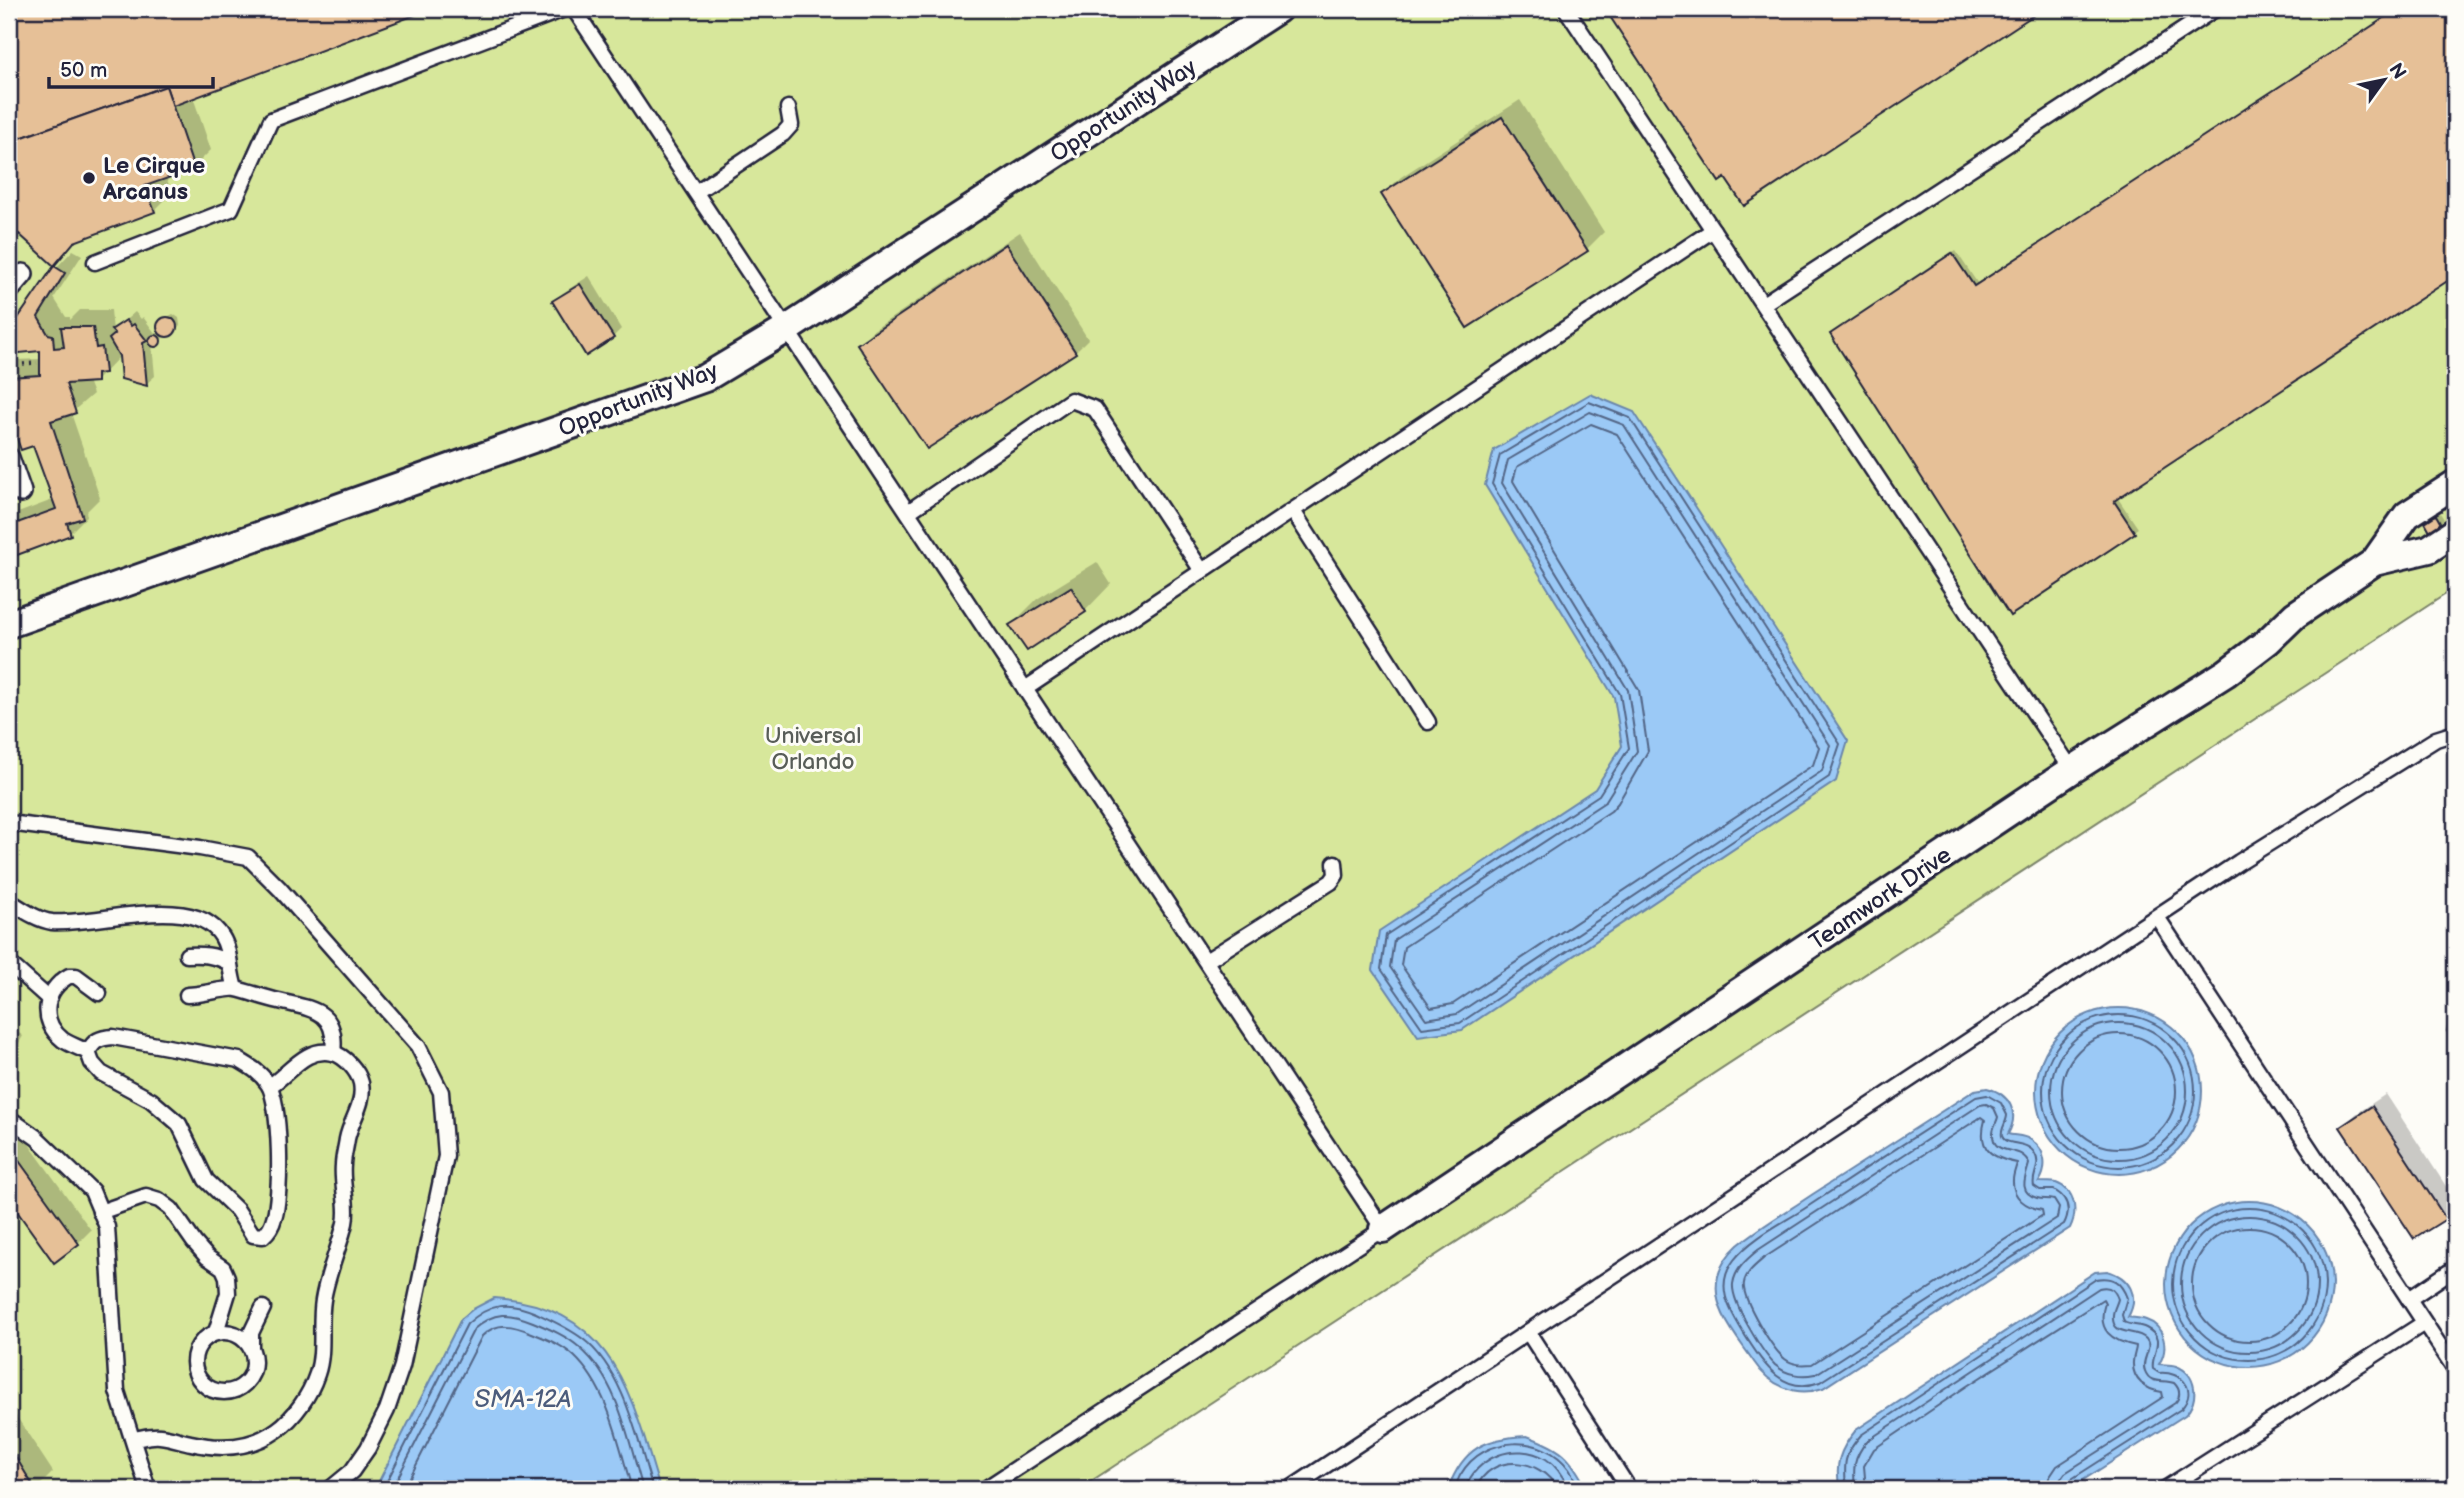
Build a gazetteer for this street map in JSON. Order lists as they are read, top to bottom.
{
  "streets": {
    "street": ["Opportunity Way", "Teamwork Drive"]
  },
  "water": ["SMA-12A"],
  "parks": ["Universal Orlando"],
  "places": ["Le Cirque Arcanus"],
  "scale_bar": "50 m",
  "north": "top right"
}
